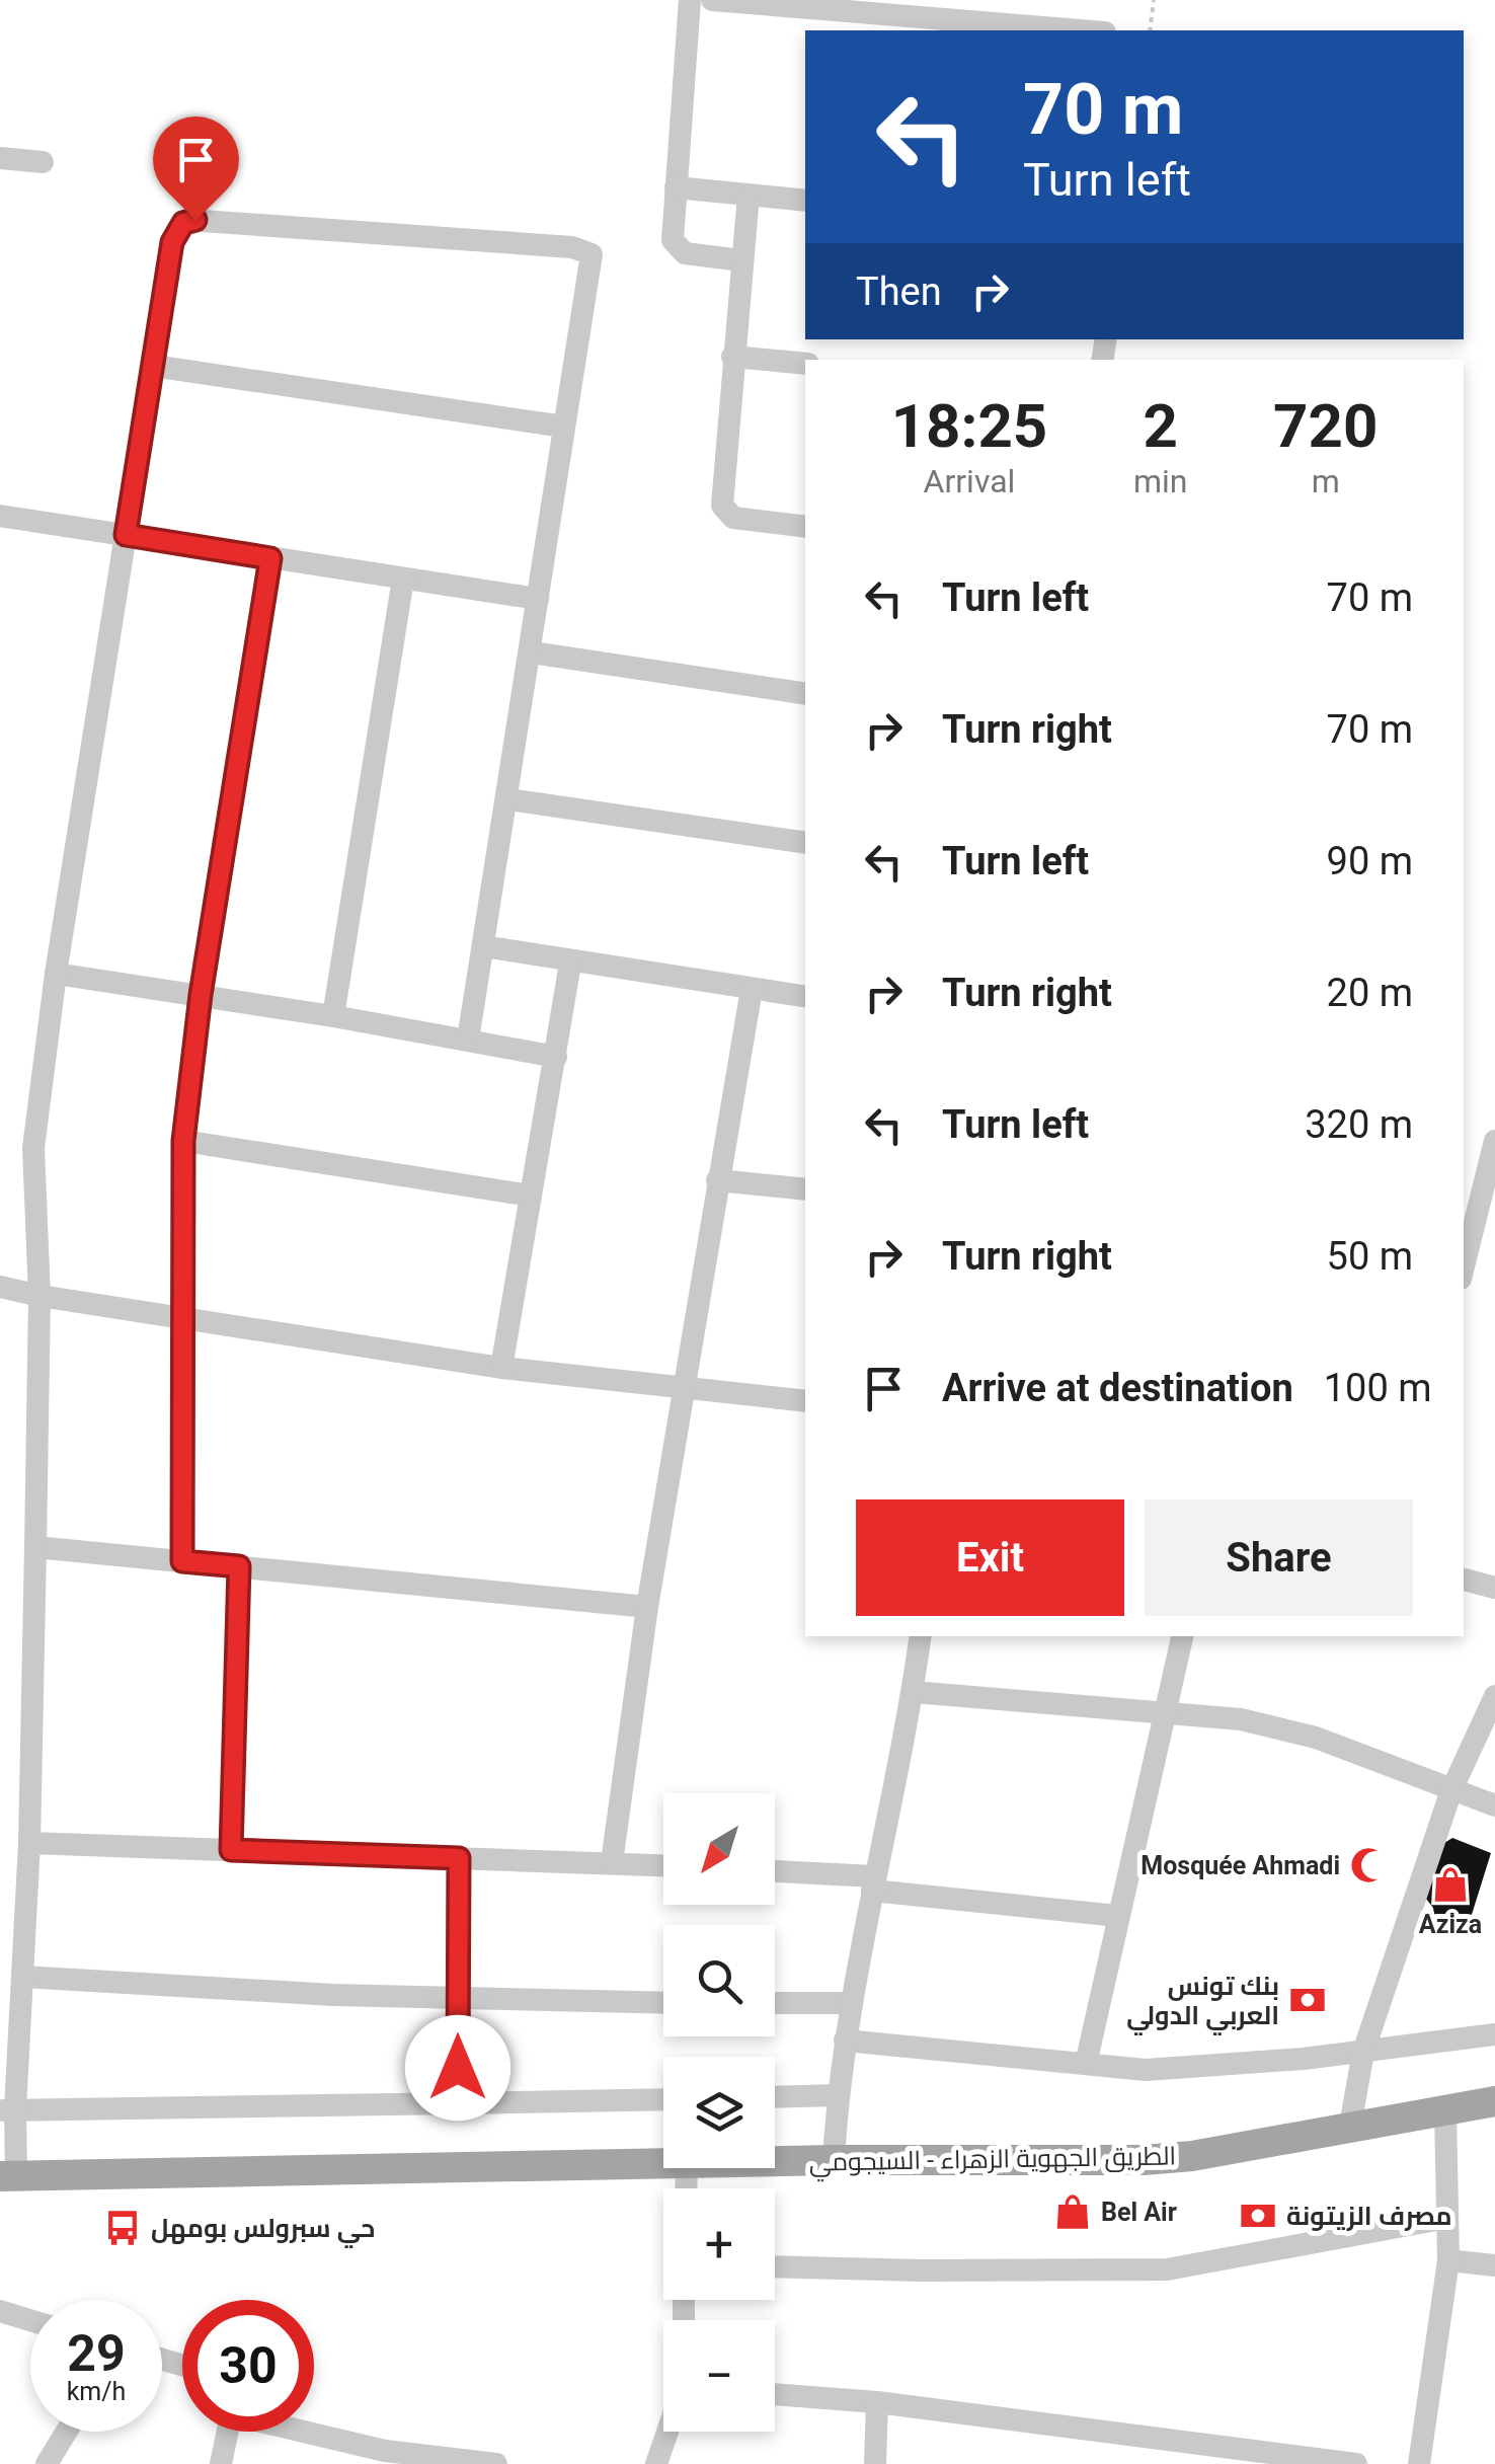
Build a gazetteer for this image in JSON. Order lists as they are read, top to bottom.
{
  "streets": {
    "main road": ["الطريق الجهوية الزهراء - السيجومي"]
  },
  "places": {
    "mosque": ["Mosquée Ahmadi"],
    "shop": ["Aziza", "Bel Air"],
    "bank": ["بنك تونس العربي الدولي", "مصرف الزيتونة"],
    "bus stop": ["حي سبرولس بومهل"]
  },
  "north": "bottom left",
  "page": {
    "turn": ["70 m", "Turn left"],
    "then": "Then",
    "eta": [
      "18:25",
      "Arrival",
      "2",
      "min",
      "720",
      "m"
    ],
    "list": [
      {
        "name": "Turn left",
        "value": "70 m"
      },
      {
        "name": "Turn right",
        "value": "70 m"
      },
      {
        "name": "Turn left",
        "value": "90 m"
      },
      {
        "name": "Turn right",
        "value": "20 m"
      },
      {
        "name": "Turn left",
        "value": "320 m"
      },
      {
        "name": "Turn right",
        "value": "50 m"
      },
      {
        "name": "Arrive at destination",
        "value": "100 m"
      }
    ],
    "buttons": ["Exit", "Share"],
    "map_buttons": ["+", "−"],
    "speed": "29 km/h",
    "limit": "30"
  }
}
